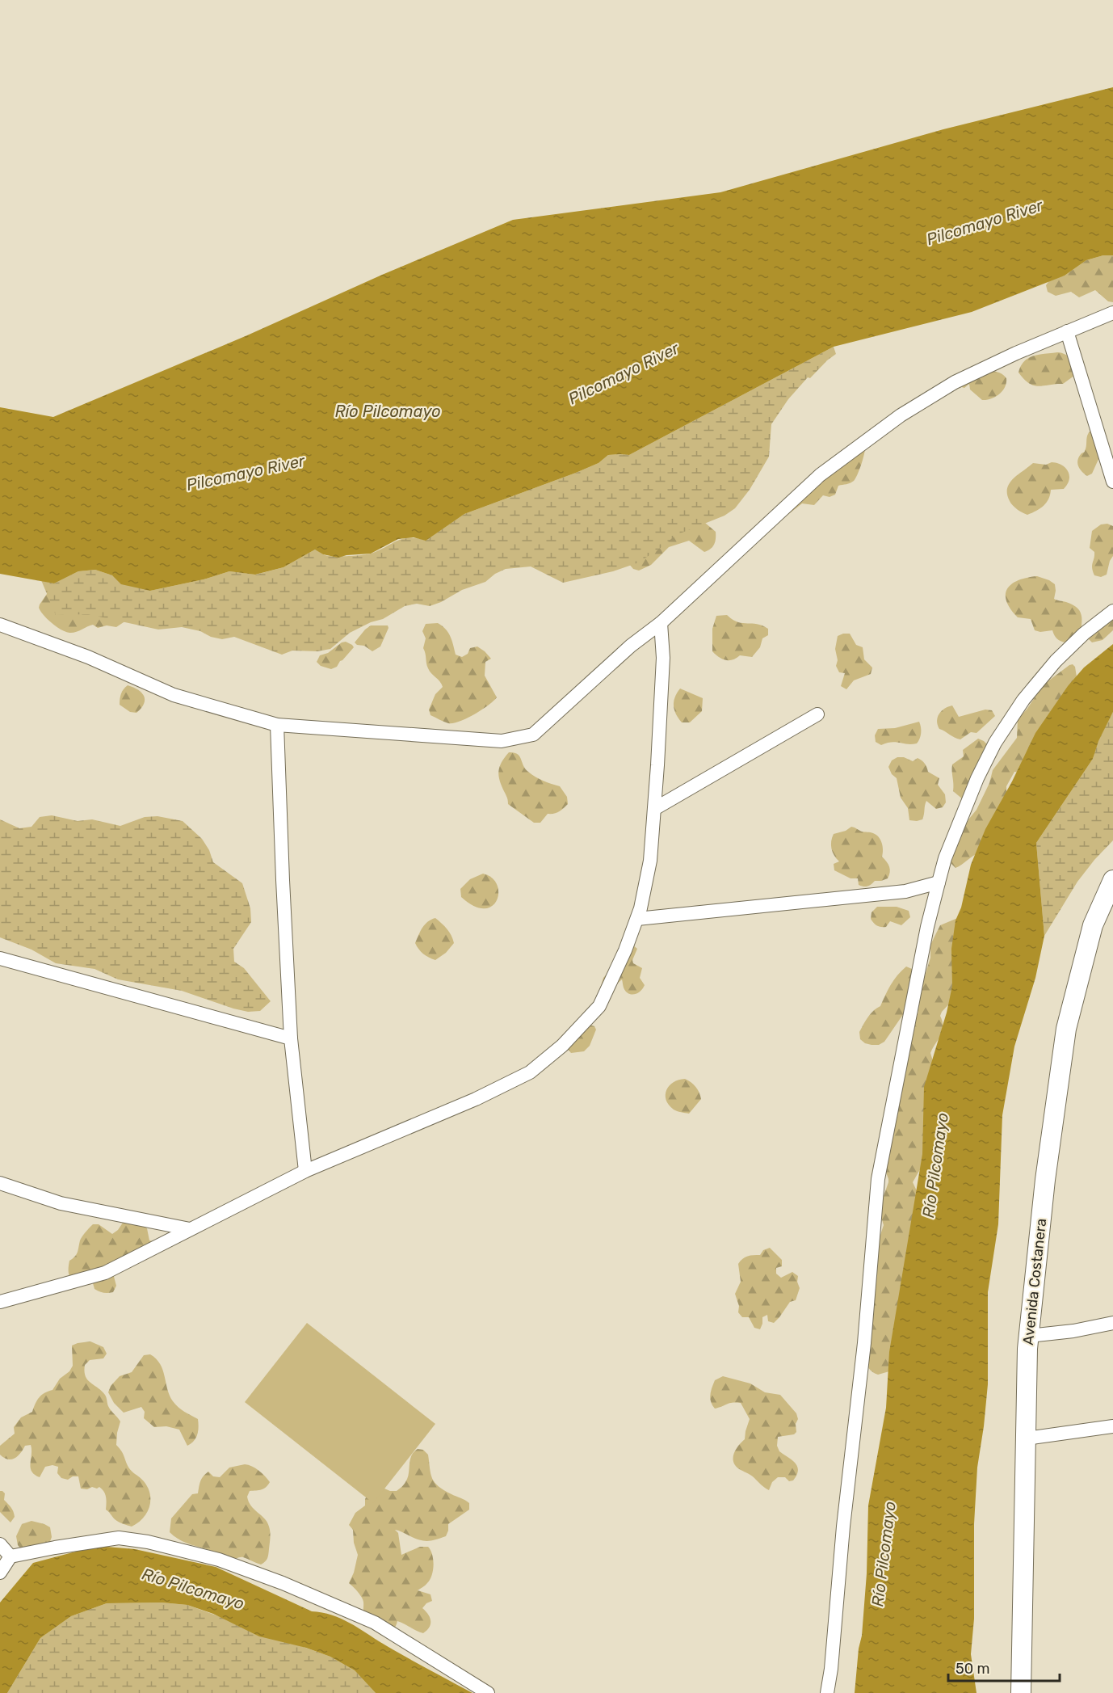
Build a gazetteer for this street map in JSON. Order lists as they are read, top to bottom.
{
  "streets": {
    "street": ["Avenida Costanera"]
  },
  "water": ["Pilcomayo River", "Río Pilcomayo"],
  "scale_bar": "50 m"
}
